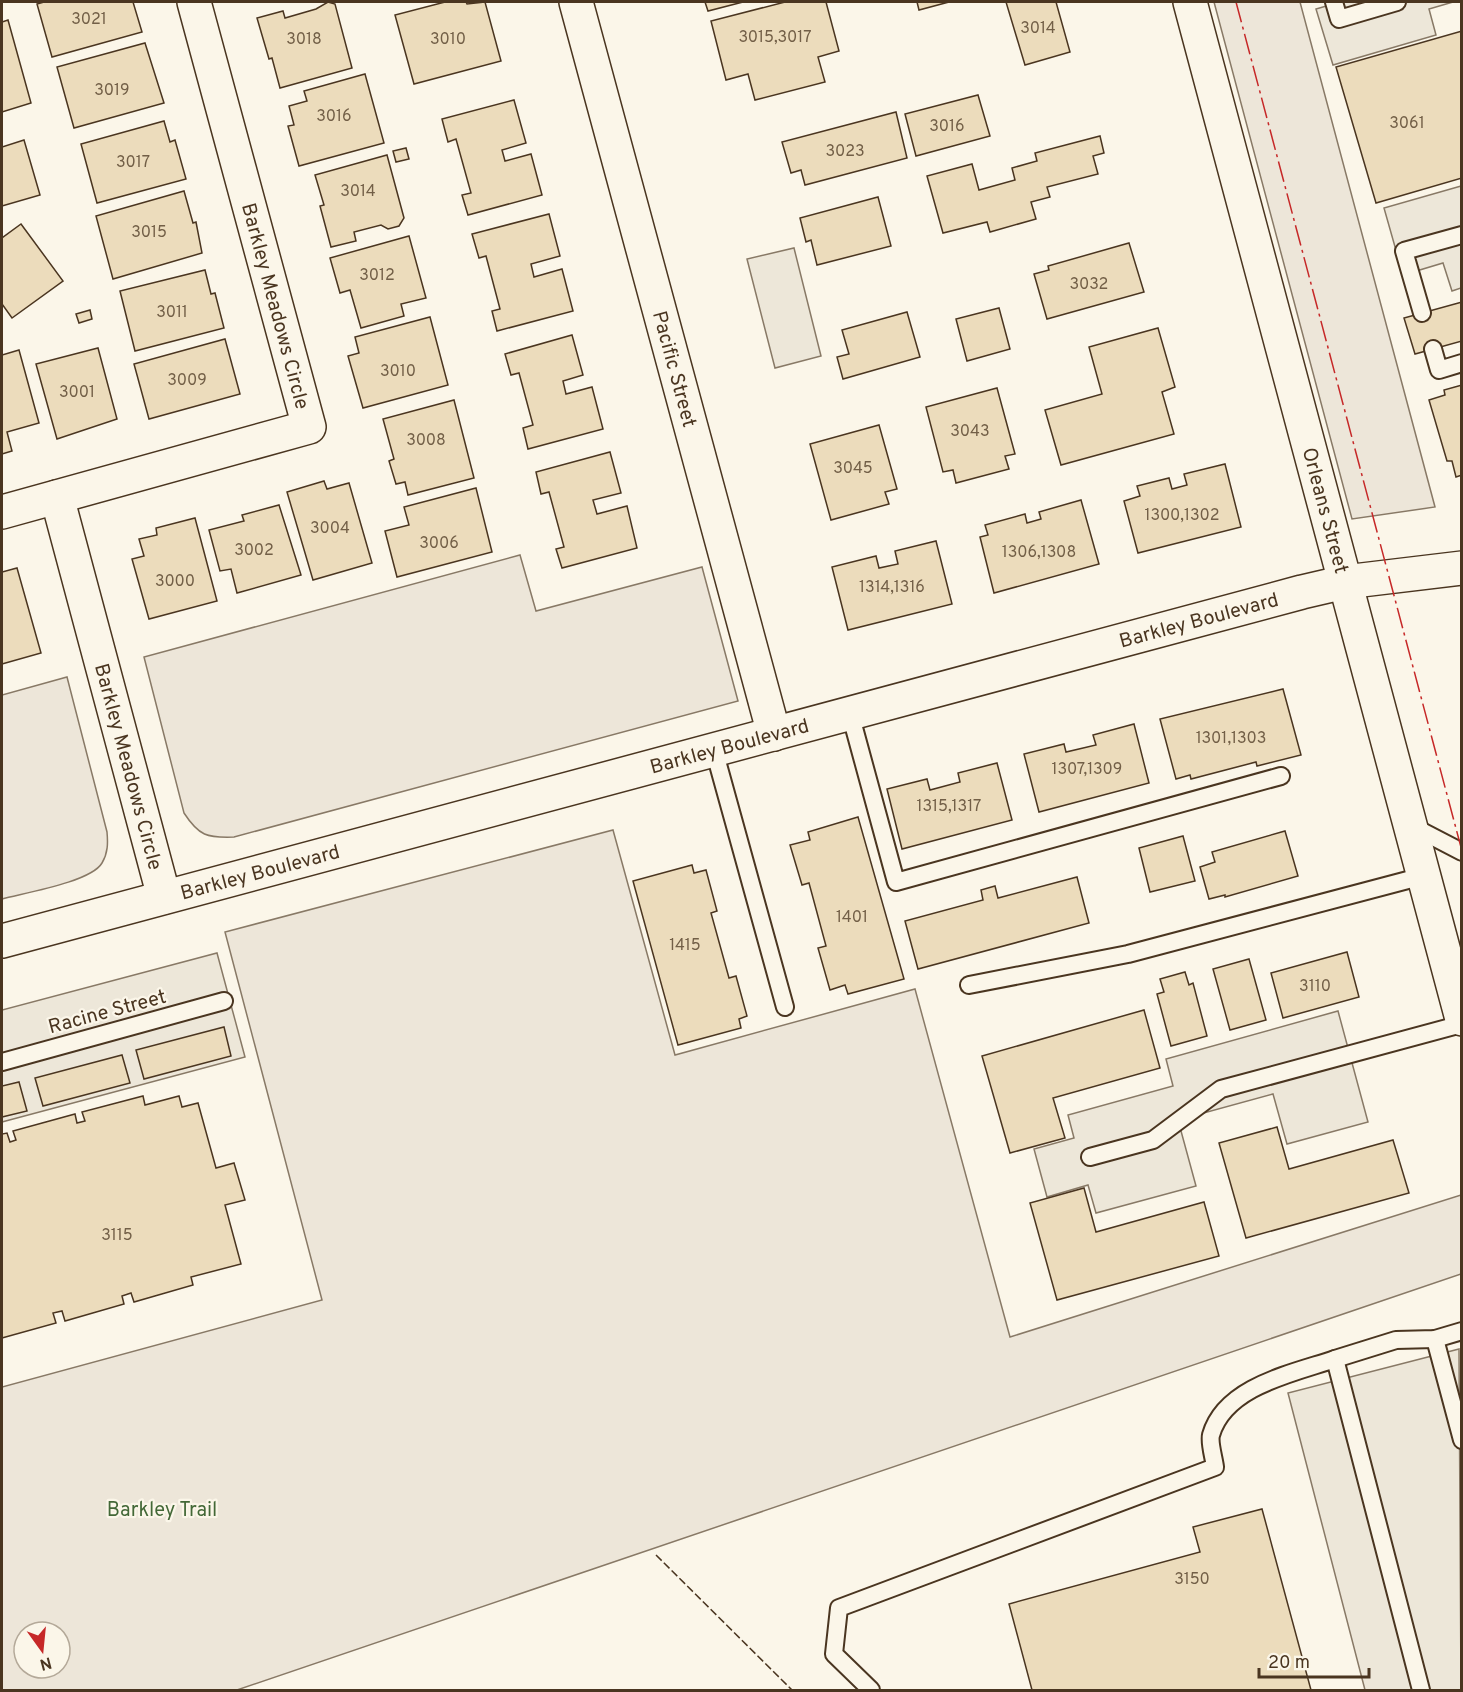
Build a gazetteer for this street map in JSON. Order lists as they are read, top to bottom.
{
  "streets": {
    "main road": [
      "Barkley Meadows Circle",
      "Pacific Street",
      "Orleans Street",
      "Barkley Boulevard"
    ],
    "lane": ["Racine Street"]
  },
  "crossings": [
    ["Barkley Meadows Circle", "Barkley Boulevard"],
    ["Pacific Street", "Barkley Boulevard"],
    ["Orleans Street", "Barkley Boulevard"]
  ],
  "parks": ["Barkley Trail"],
  "house_numbers": [
    "3021",
    "3014",
    "3015,3017",
    "3018",
    "3010",
    "3019",
    "3016",
    "3061",
    "3016",
    "3023",
    "3017",
    "3014",
    "3015",
    "3012",
    "3032",
    "3011",
    "3010",
    "3009",
    "3001",
    "3043",
    "3008",
    "3045",
    "1300,1302",
    "3004",
    "3006",
    "3002",
    "1306,1308",
    "3000",
    "1314,1316",
    "1301,1303",
    "1307,1309",
    "1315,1317",
    "1401",
    "1415",
    "3110",
    "3115",
    "3150"
  ],
  "scale_bar": "20 m",
  "north": "bottom"
}
